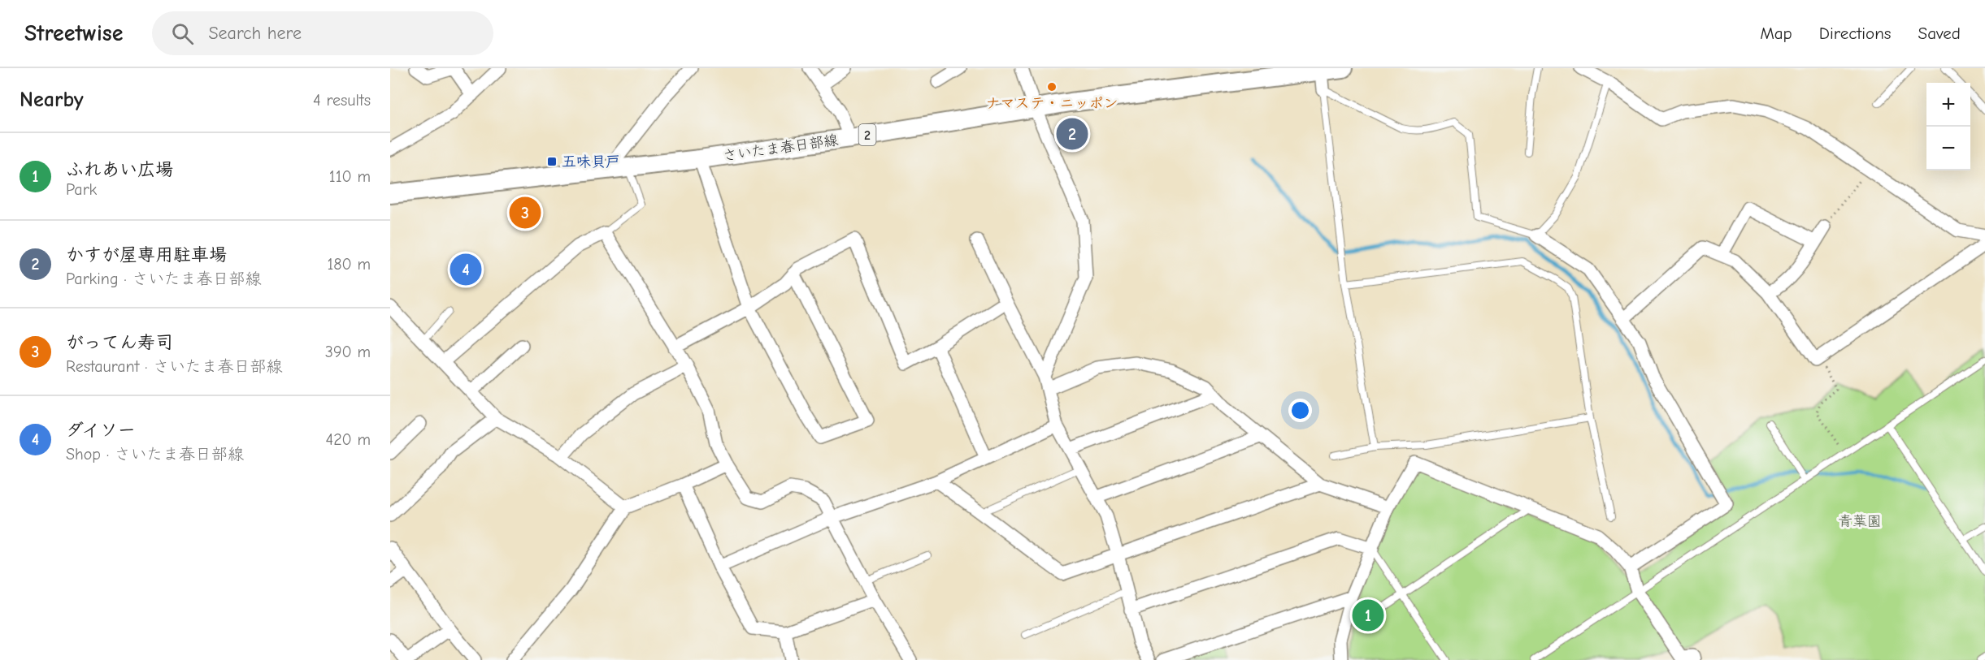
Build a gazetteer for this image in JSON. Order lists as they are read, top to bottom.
{
  "streets": {
    "main road": ["2", "さいたま春日部線"]
  },
  "parks": ["青葉園"],
  "places": {
    "other": ["ナマステ・ニッポン"],
    "transit": ["五味貝戸"]
  },
  "page": {
    "header": "Streetwise",
    "search": "Search here",
    "nav": ["Map", "Directions", "Saved"],
    "heading": ["Nearby", "4 results"],
    "map_buttons": ["+", "−"],
    "pins": [
      "2",
      "3",
      "4",
      "1"
    ],
    "list": [
      {
        "mark": "1",
        "name": "ふれあい広場",
        "note": "Park",
        "value": "110 m"
      },
      {
        "mark": "2",
        "name": "かすが屋専用駐車場",
        "note": "Parking · さいたま春日部線",
        "value": "180 m"
      },
      {
        "mark": "3",
        "name": "がってん寿司",
        "note": "Restaurant · さいたま春日部線",
        "value": "390 m"
      },
      {
        "mark": "4",
        "name": "ダイソー",
        "note": "Shop · さいたま春日部線",
        "value": "420 m"
      }
    ]
  }
}
